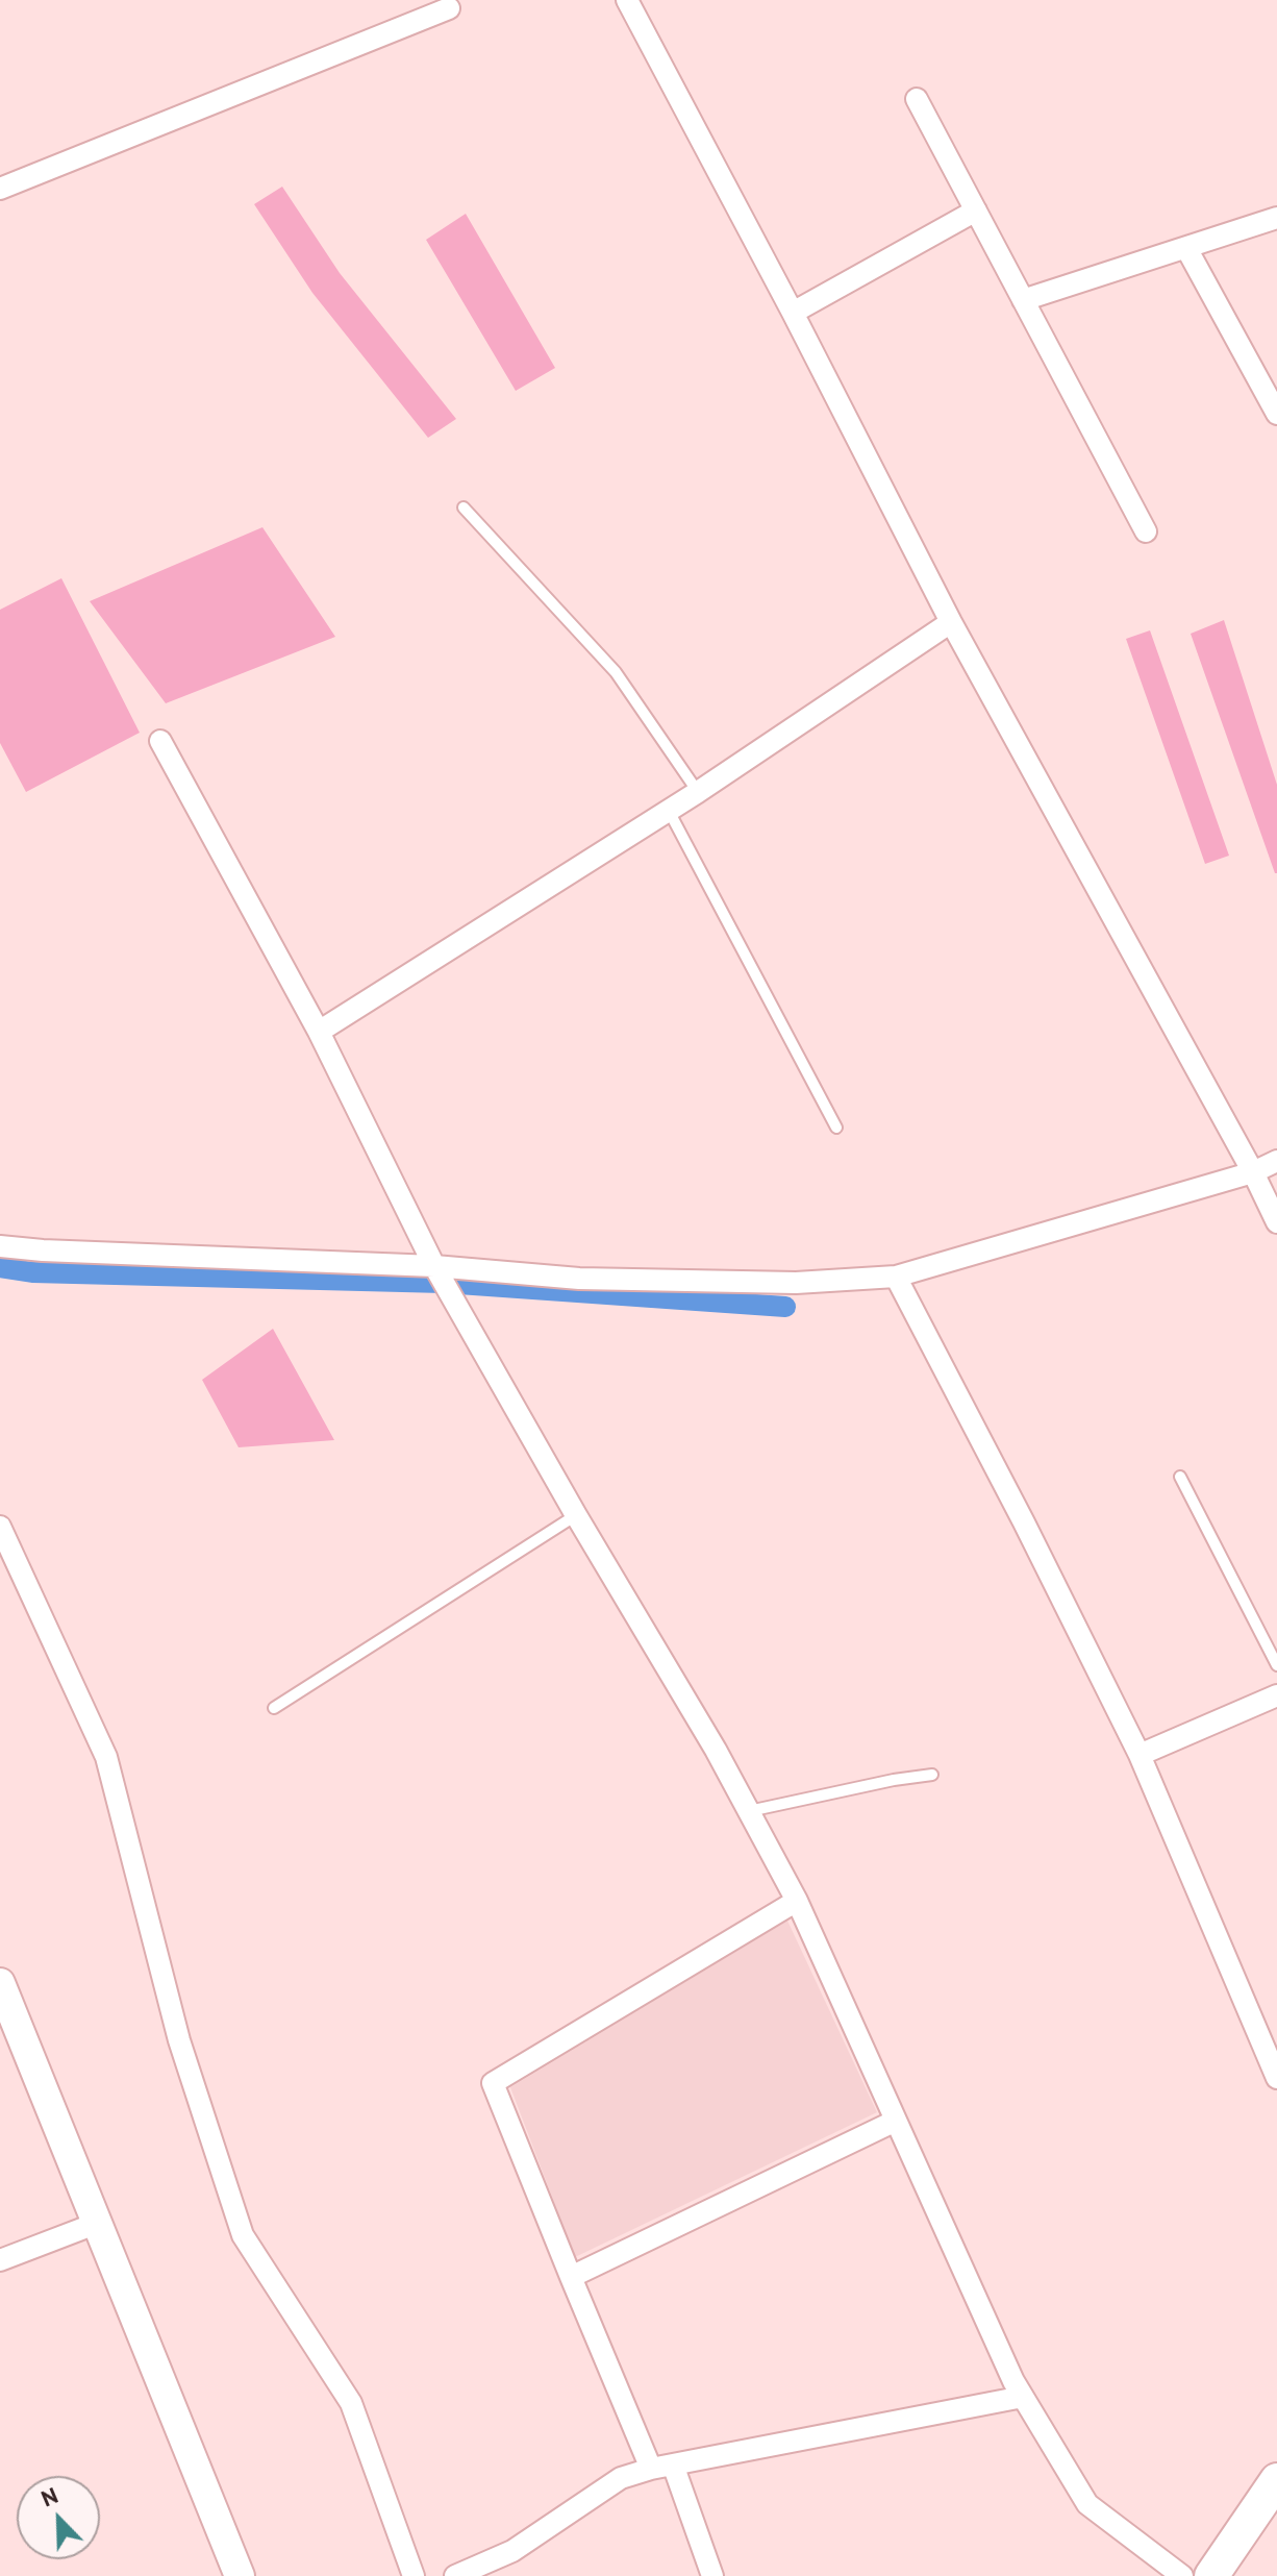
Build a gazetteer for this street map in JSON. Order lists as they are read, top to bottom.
{
  "north": "top left"
}
